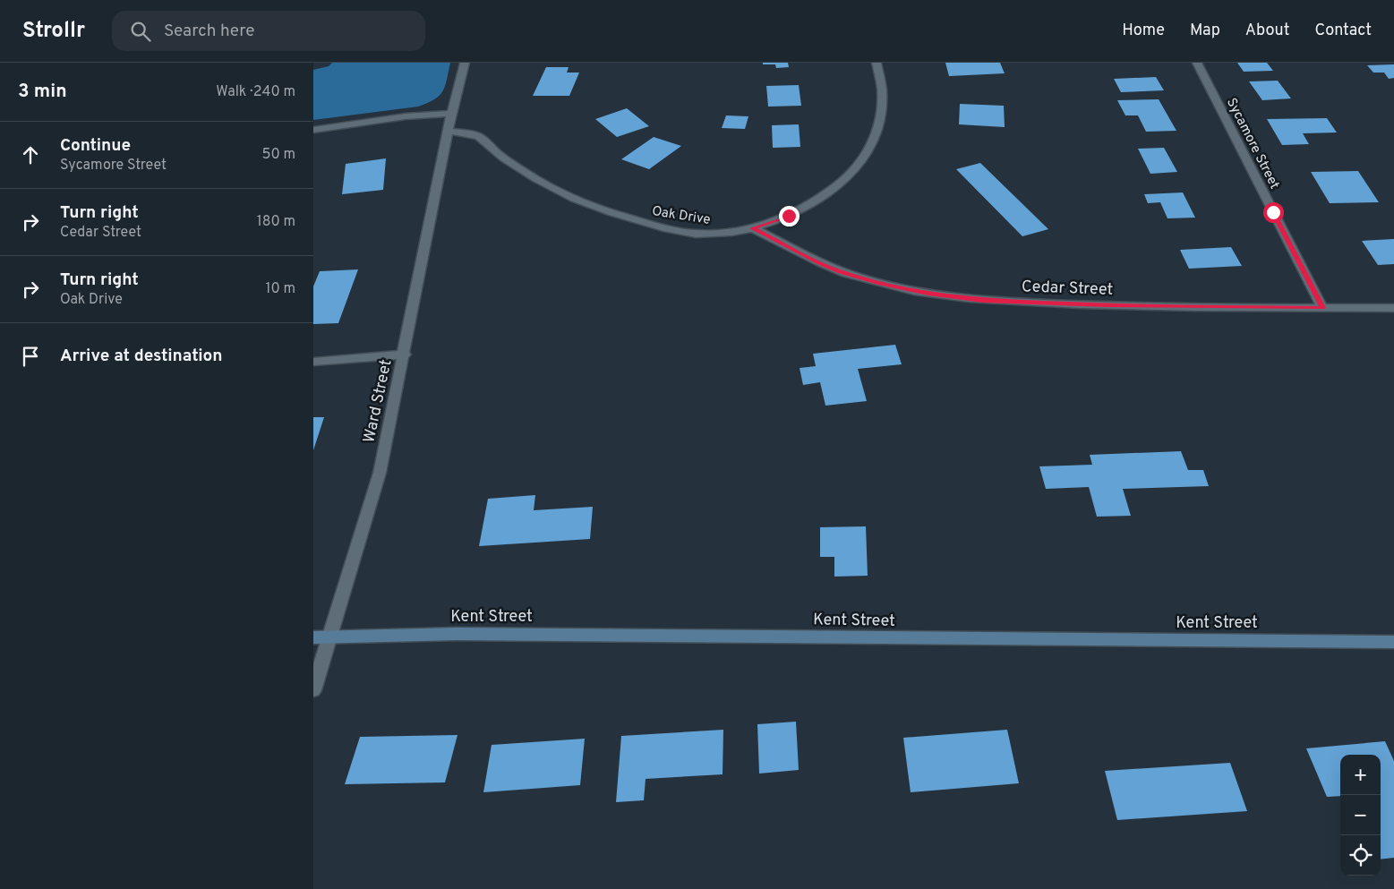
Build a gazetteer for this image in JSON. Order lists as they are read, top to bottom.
{
  "streets": {
    "street": [
      "Sycamore Street",
      "Oak Drive",
      "Cedar Street",
      "Ward Street",
      "Kent Street"
    ]
  },
  "crossings": [
    ["Sycamore Street", "Cedar Street"],
    ["Oak Drive", "Cedar Street"],
    ["Oak Drive", "Ward Street"],
    ["Ward Street", "Kent Street"]
  ],
  "page": {
    "header": "Strollr",
    "search": "Search here",
    "nav": [
      "Home",
      "Map",
      "About",
      "Contact"
    ],
    "heading": ["3 min", "Walk · 240 m"],
    "list": [
      ["Continue", "Sycamore Street", "50 m"],
      ["Turn right", "Cedar Street", "180 m"],
      ["Turn right", "Oak Drive", "10 m"],
      "Arrive at destination"
    ],
    "map_buttons": ["+", "−"]
  }
}
